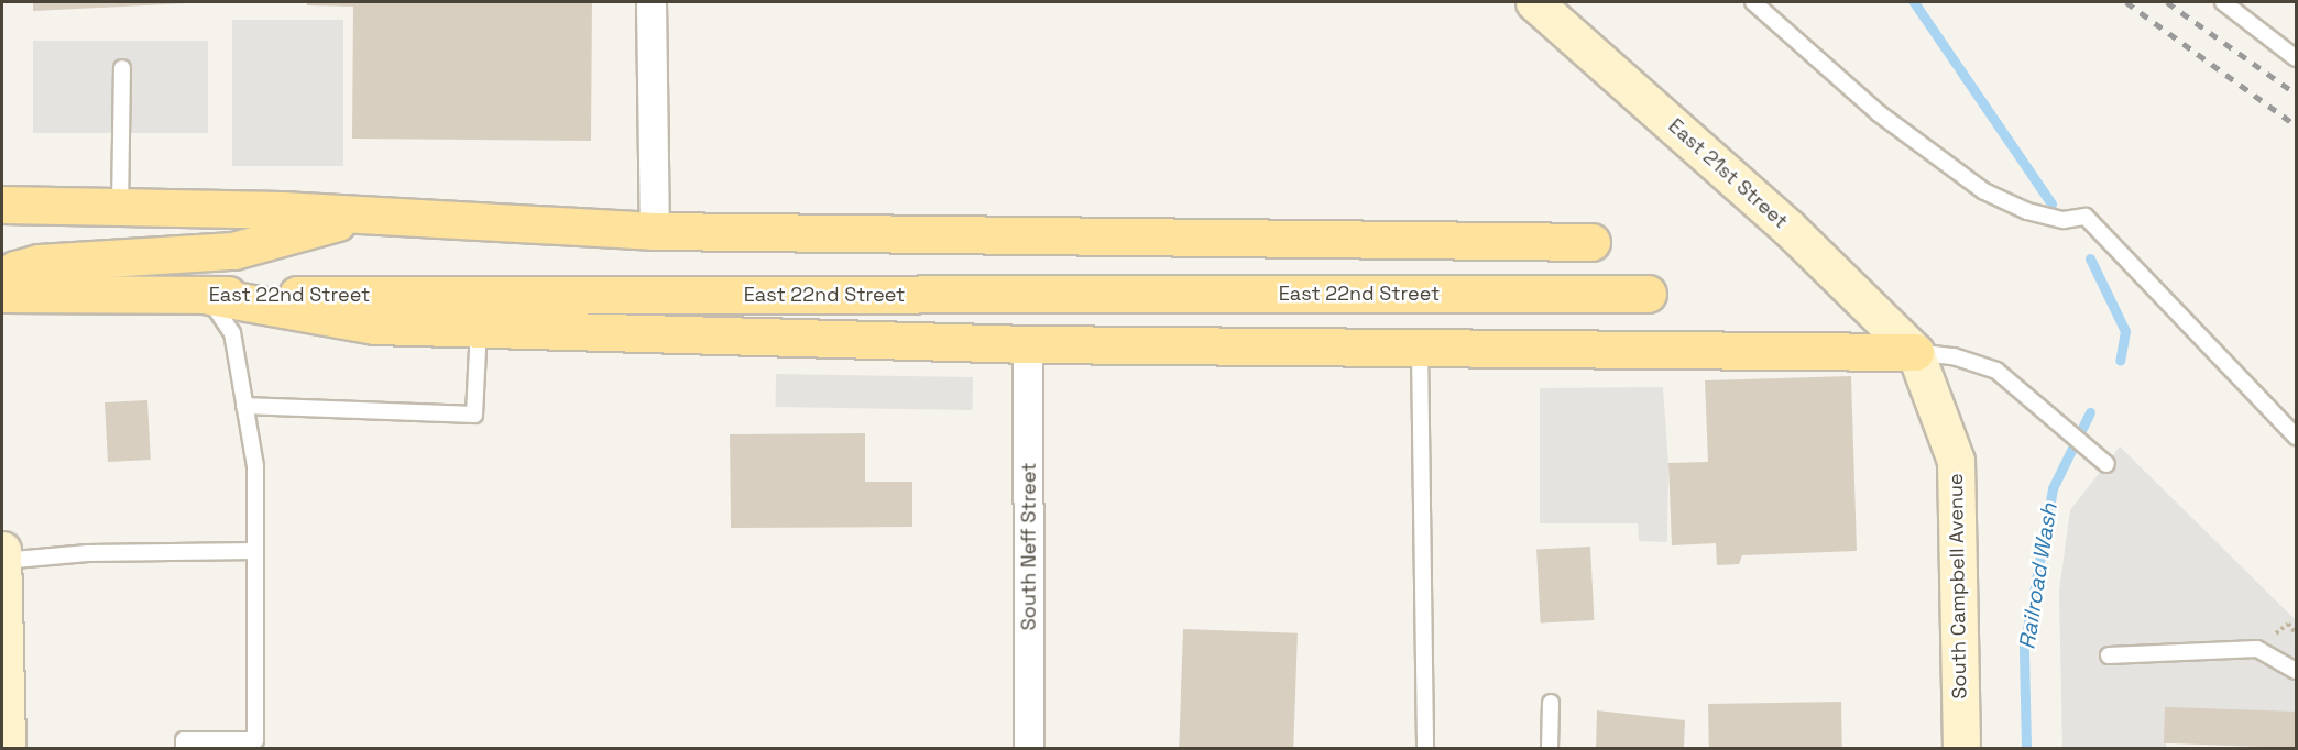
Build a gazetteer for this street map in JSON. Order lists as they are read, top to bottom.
{
  "streets": {
    "main road": ["East 22nd Street"],
    "street": ["East 21st Street", "South Neff Street", "South Campbell Avenue"]
  },
  "crossings": [
    ["East 21st Street", "South Campbell Avenue"]
  ],
  "water": ["Railroad Wash"]
}
